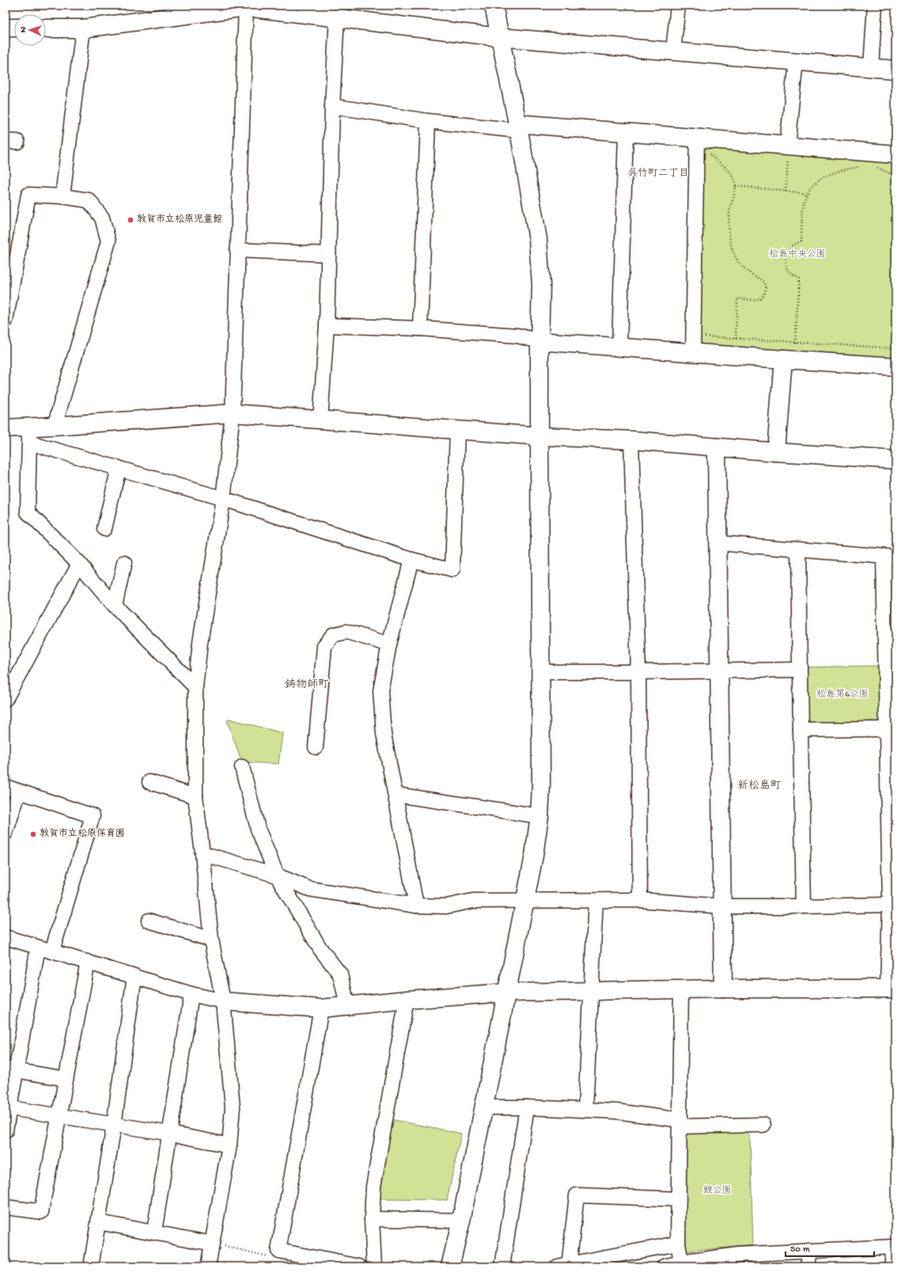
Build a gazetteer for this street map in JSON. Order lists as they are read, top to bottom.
{
  "districts": ["呉竹町二丁目", "鋳物師町", "新松島町"],
  "parks": ["松島中央公園", "松島第6公園", "鯉公園"],
  "places": ["敦賀市立松原児童館", "敦賀市立松原保育園"],
  "scale_bar": "50 m",
  "north": "left"
}
